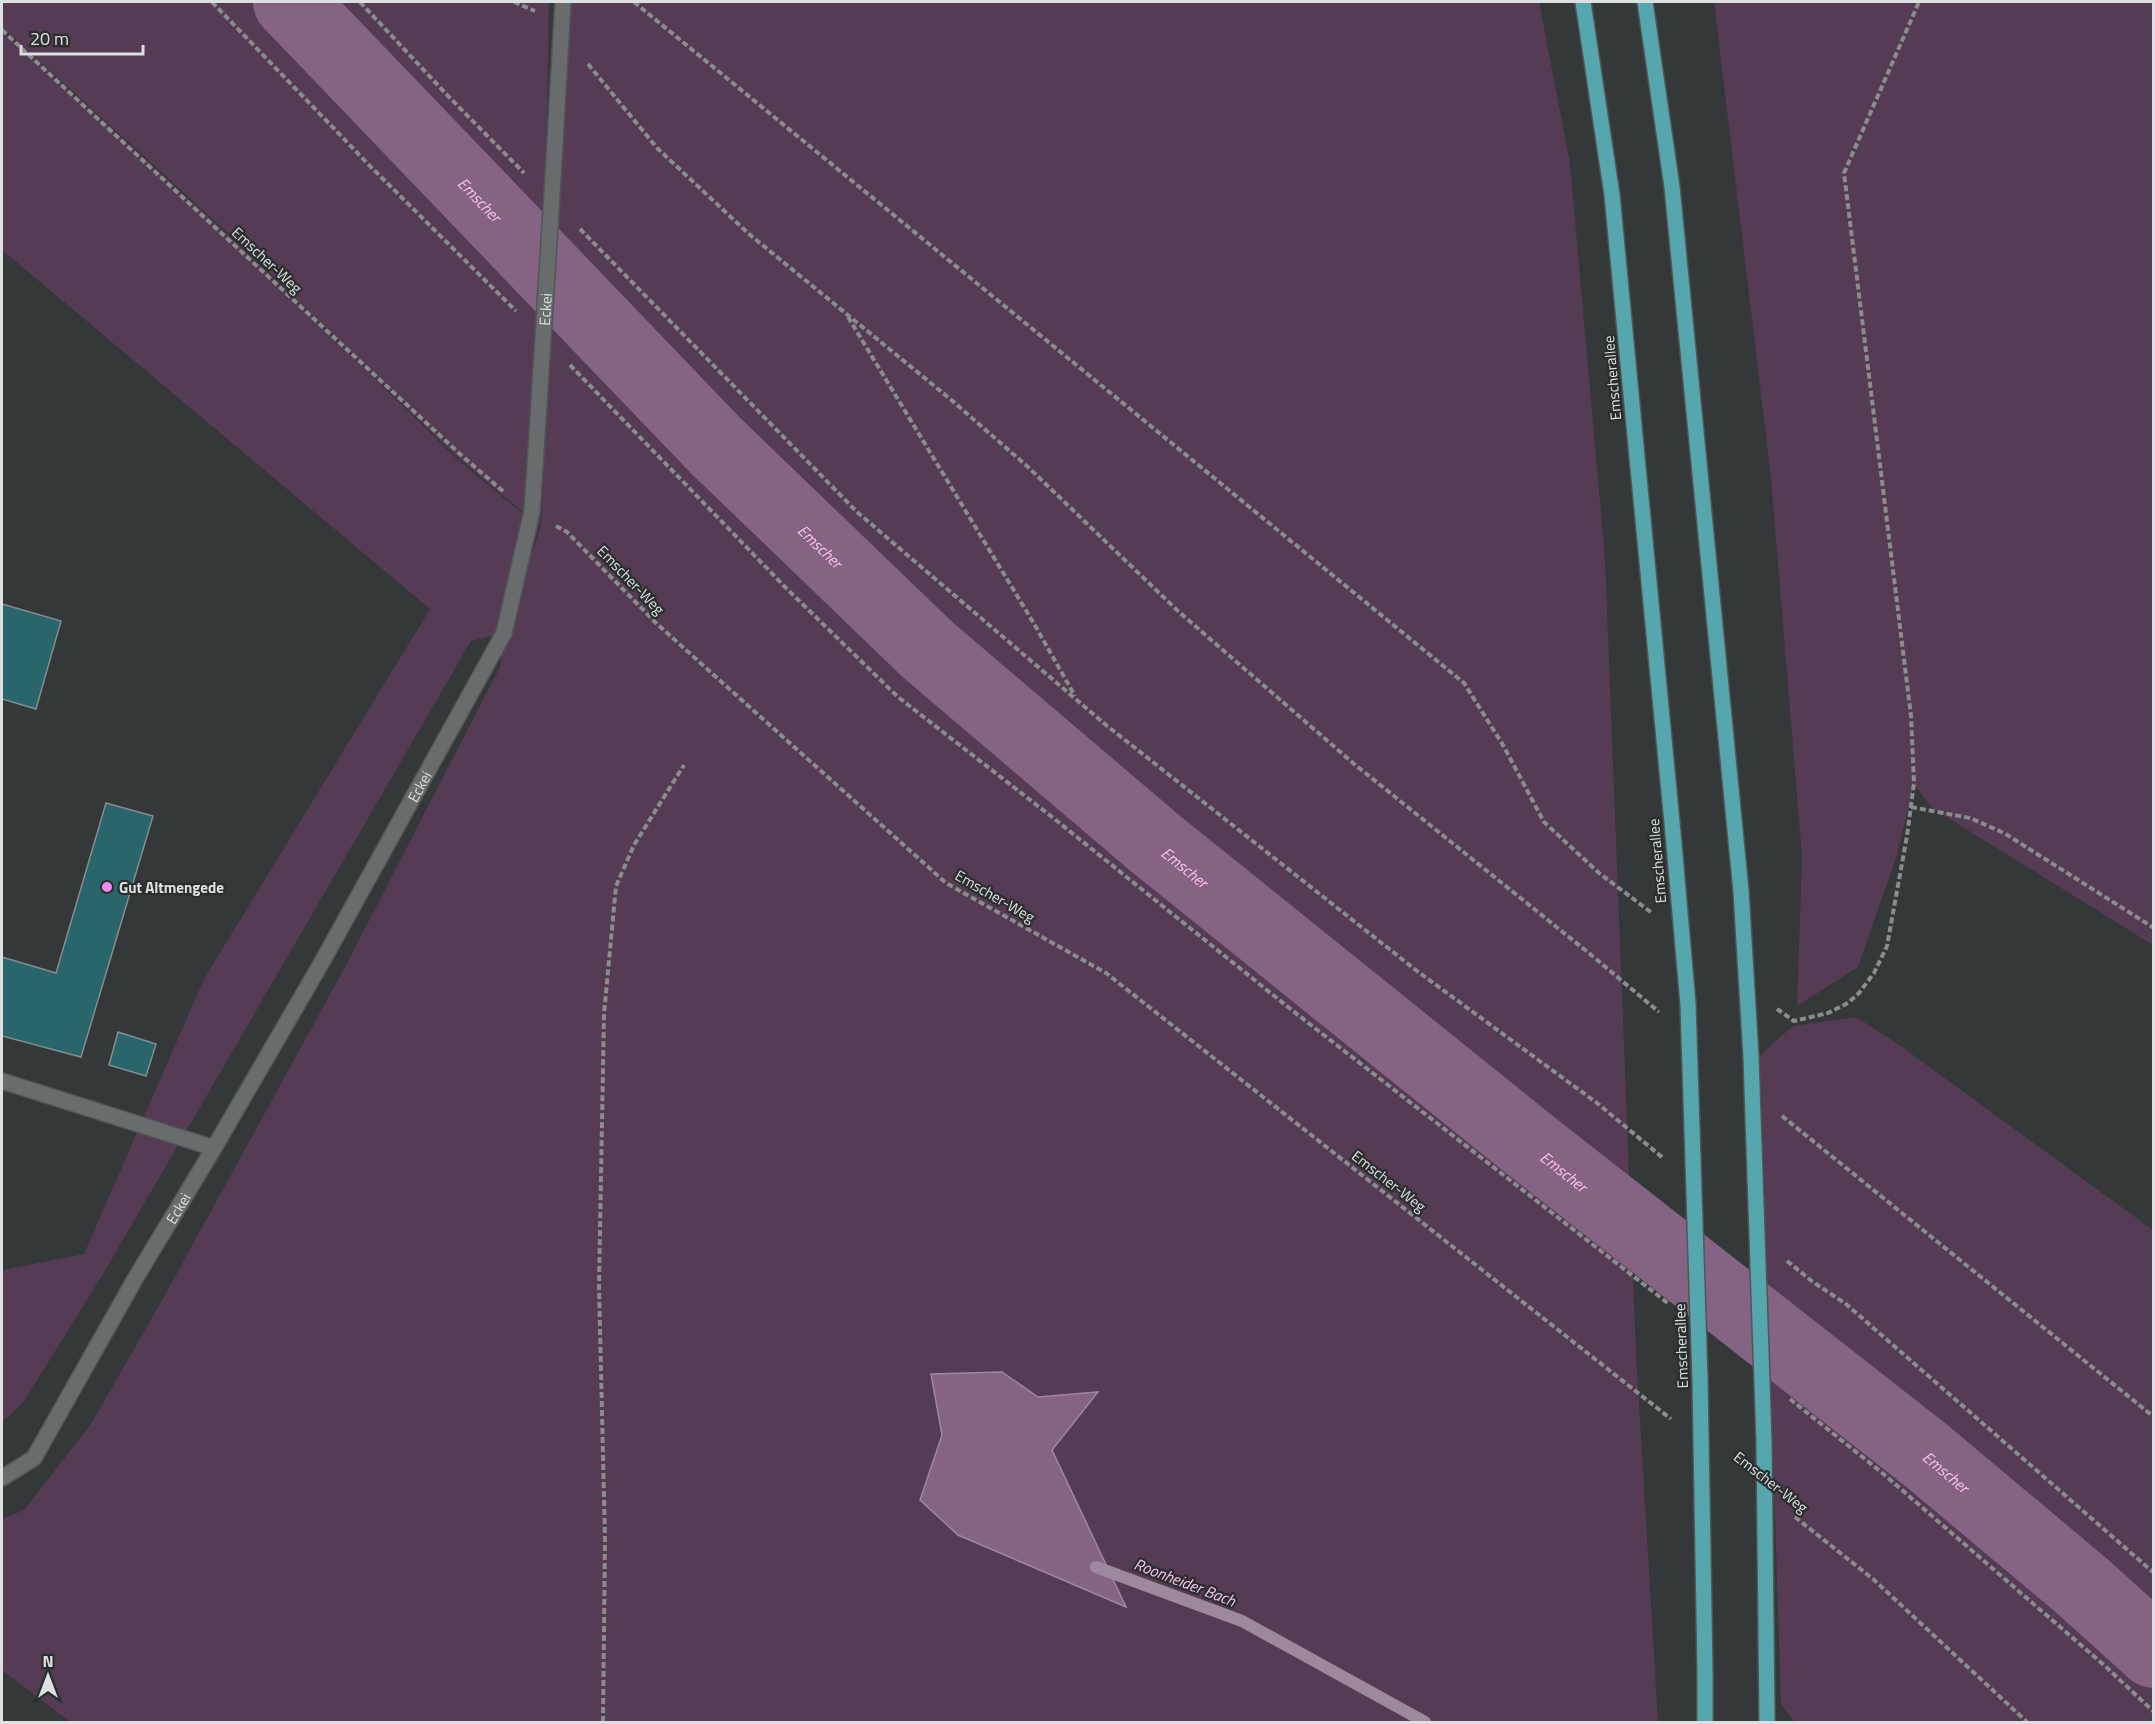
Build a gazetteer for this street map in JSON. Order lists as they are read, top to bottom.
{
  "streets": {
    "main road": ["Emscherallee"],
    "street": ["Eckei"],
    "path": ["Emscher-Weg"]
  },
  "crossings": [
    ["Emscher-Weg", "Eckei"]
  ],
  "water": ["Emscher", "Roonheider Bach"],
  "places": ["Gut Altmengede"],
  "scale_bar": "20 m",
  "north": "top"
}
